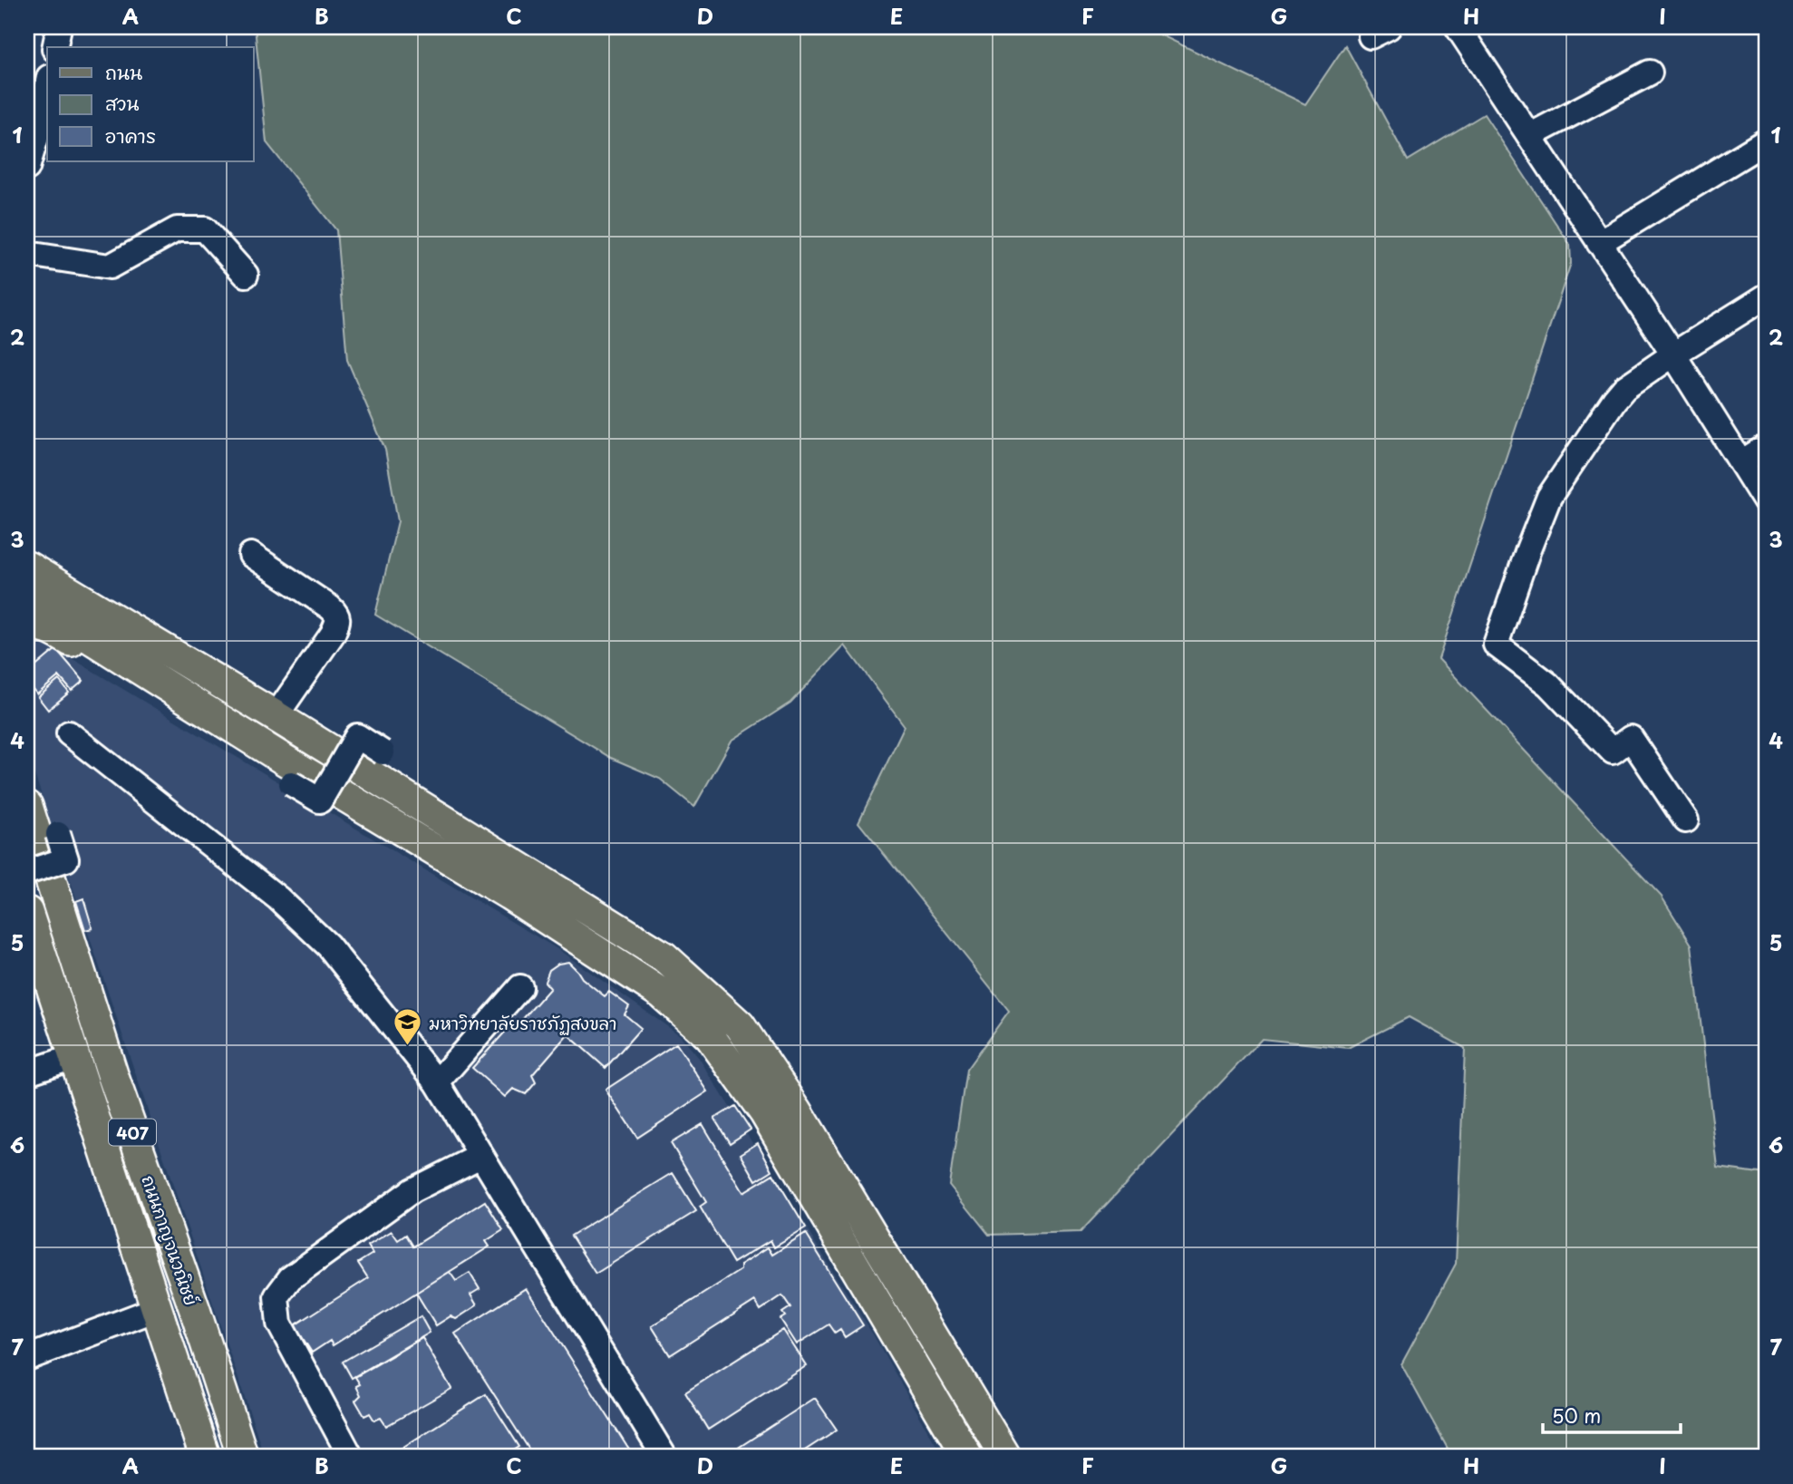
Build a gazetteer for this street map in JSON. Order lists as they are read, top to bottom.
{
  "streets": {
    "main road": ["407", "ถนนกาญจนวณิชย์"]
  },
  "places": {
    "school or university": ["มหาวิทยาลัยราชภัฏสงขลา"]
  },
  "legend": ["ถนน", "สวน", "อาคาร"],
  "scale_bar": "50 m",
  "grid": {
    "columns": [
      "A",
      "B",
      "C",
      "D",
      "E",
      "F",
      "G",
      "H",
      "I"
    ],
    "rows": [
      "1",
      "2",
      "3",
      "4",
      "5",
      "6",
      "7"
    ]
  }
}
